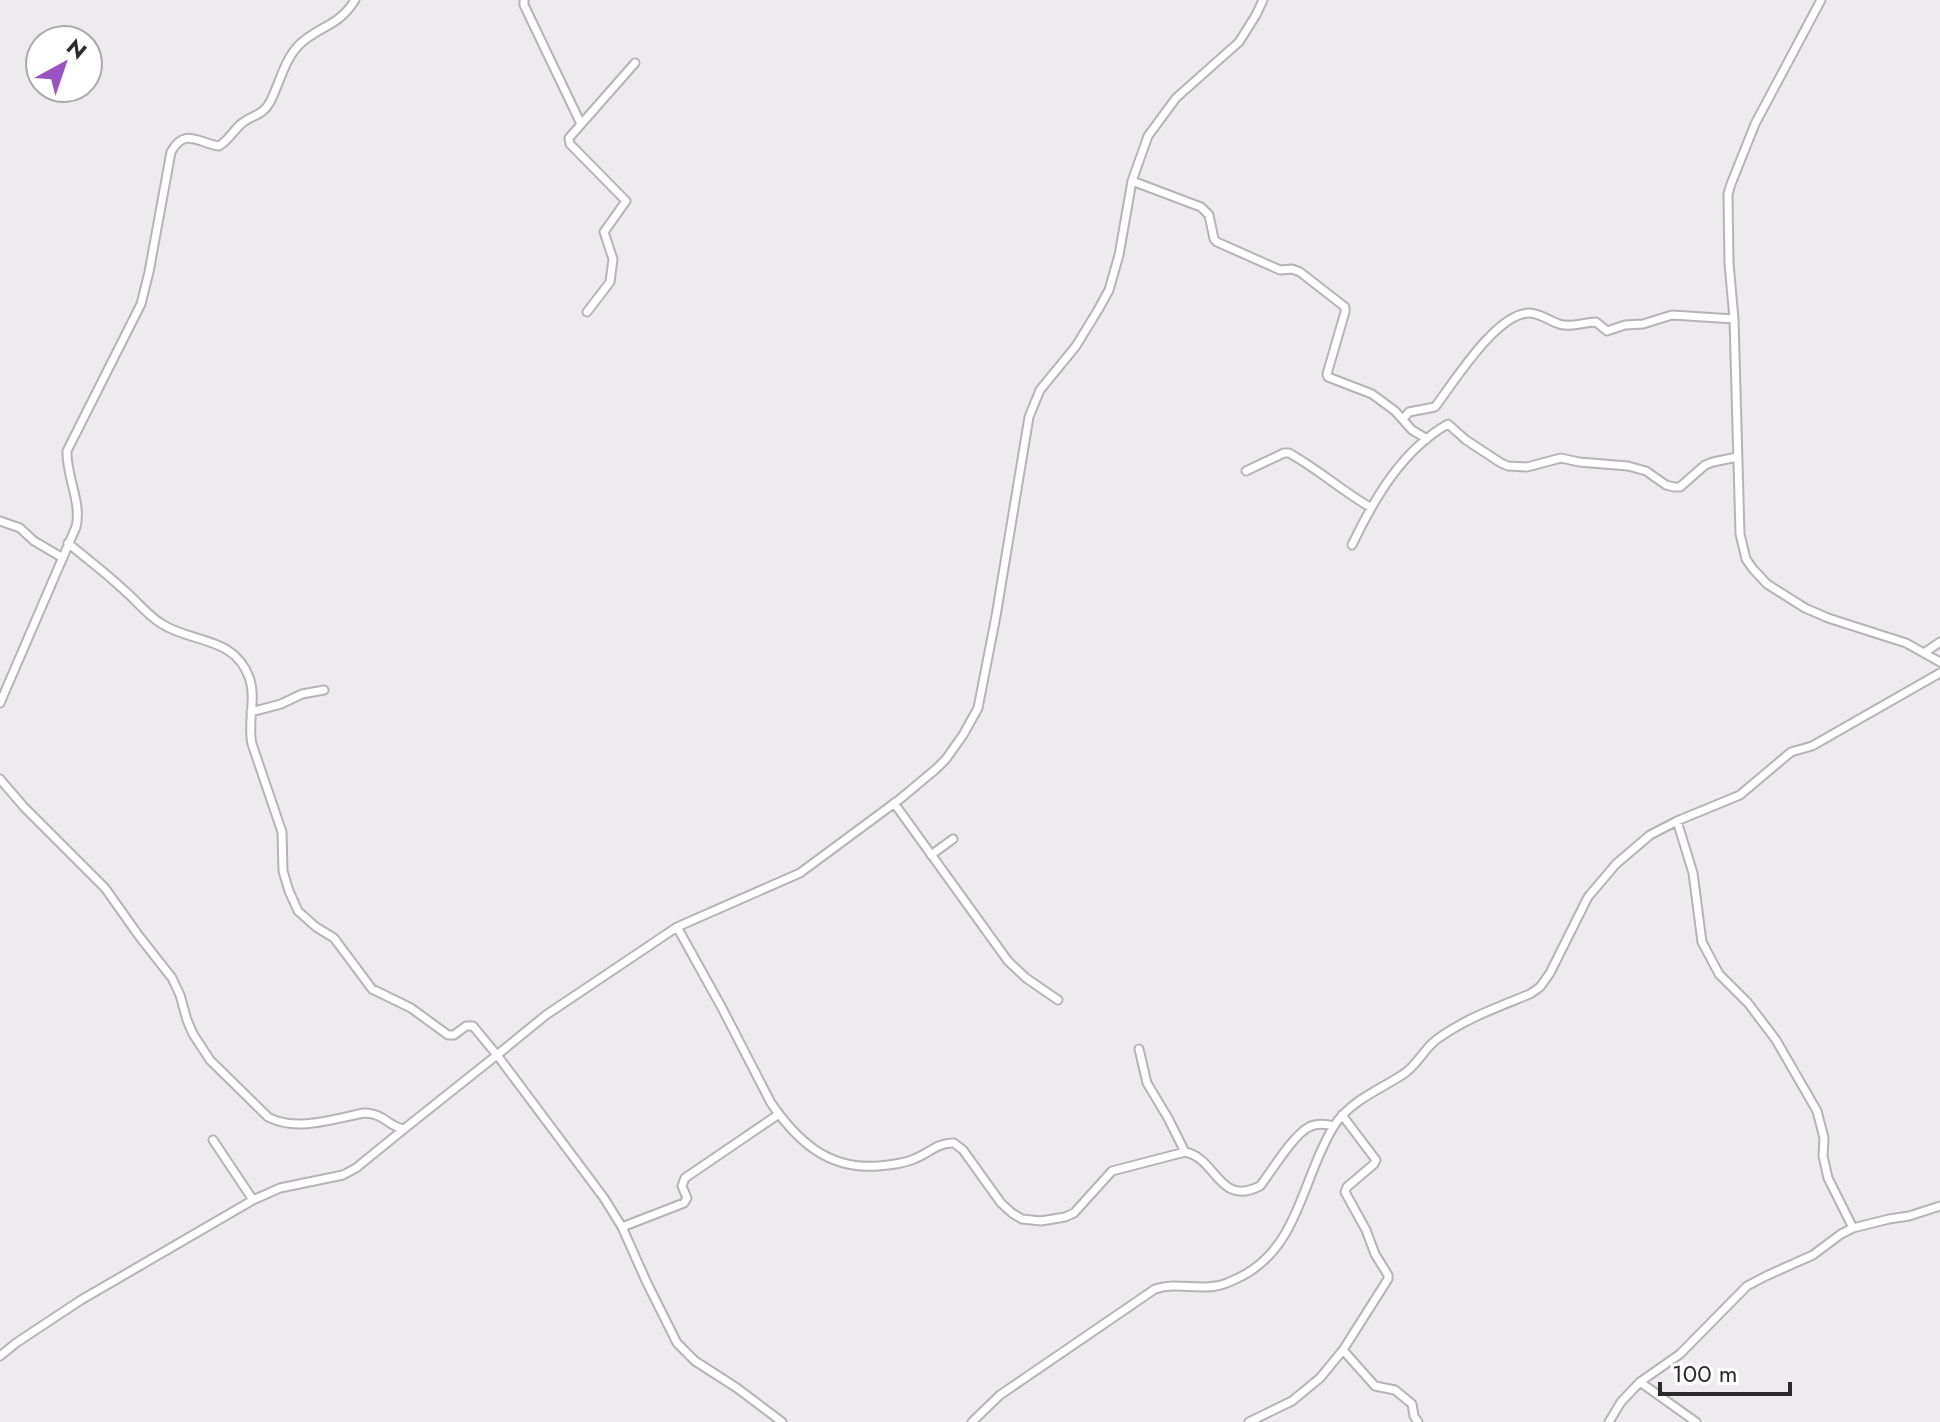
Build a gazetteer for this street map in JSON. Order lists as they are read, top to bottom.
{
  "scale_bar": "100 m",
  "north": "top right"
}
